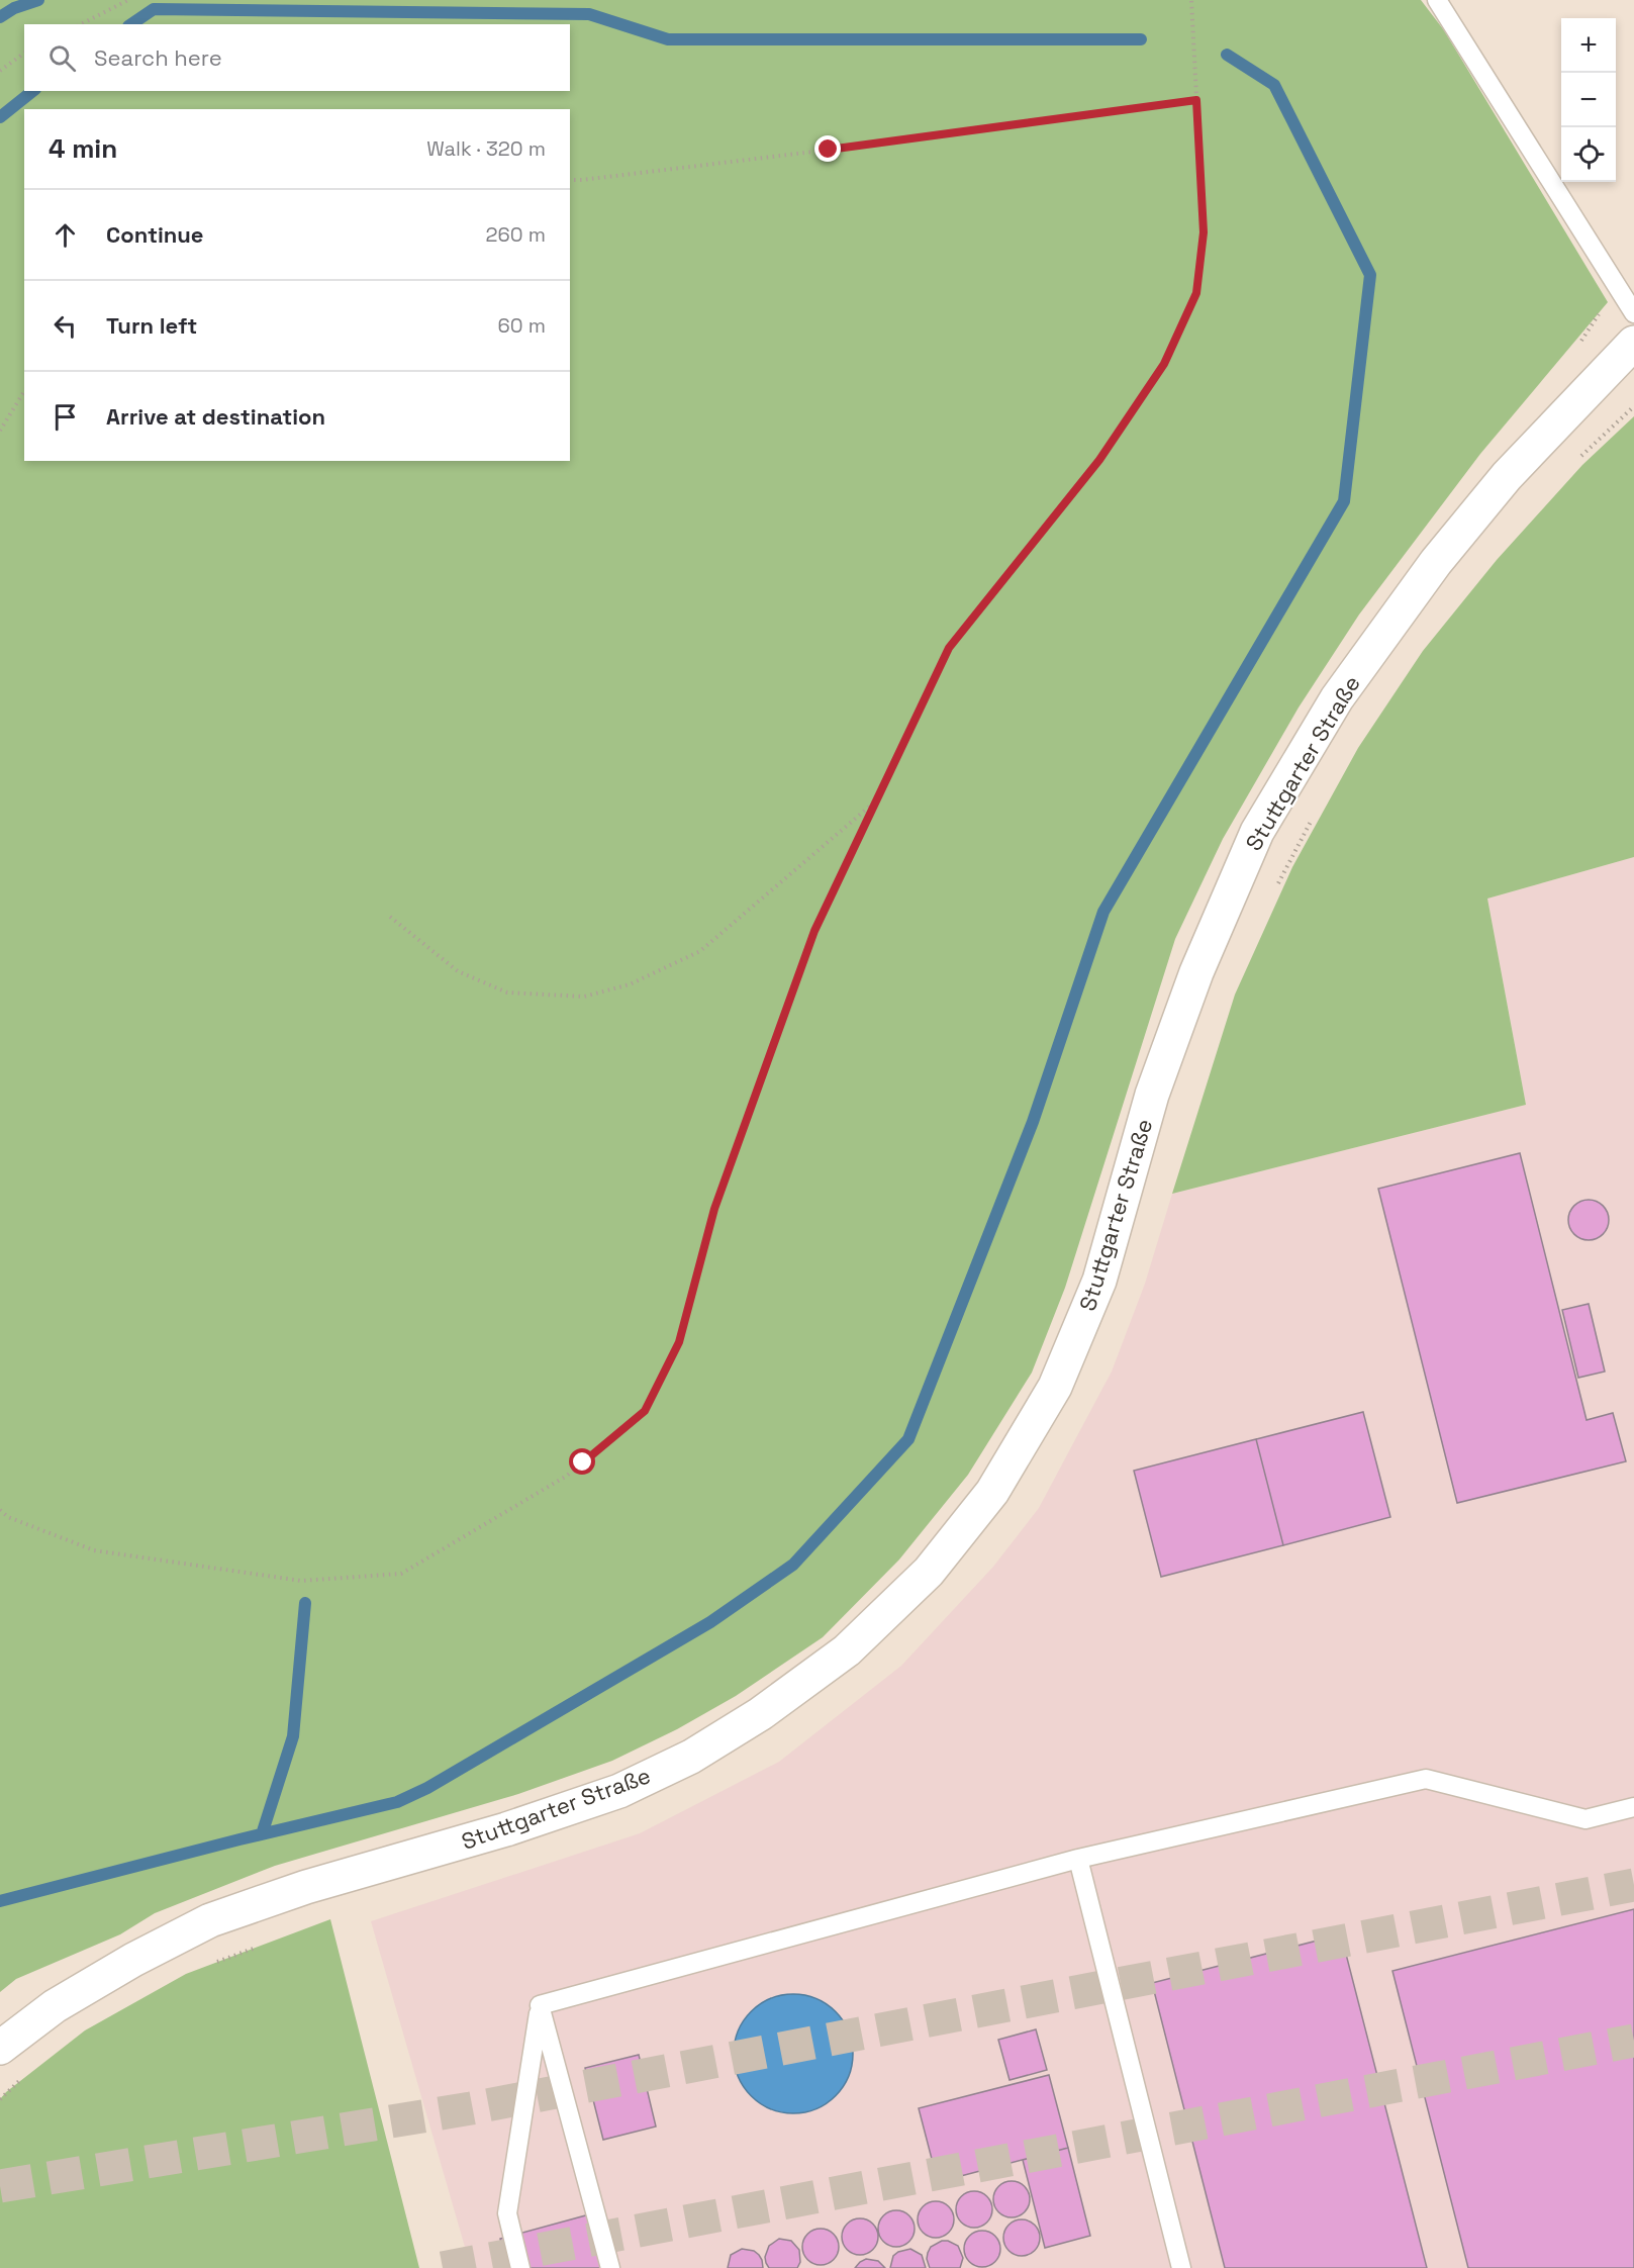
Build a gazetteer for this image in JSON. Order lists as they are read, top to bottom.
{
  "streets": {
    "main road": ["Stuttgarter Straße"]
  },
  "page": {
    "map_buttons": ["+", "−"],
    "search": "Search here",
    "heading": ["4 min", "Walk · 320 m"],
    "list": [
      ["Continue", "260 m"],
      ["Turn left", "60 m"],
      "Arrive at destination"
    ]
  }
}
